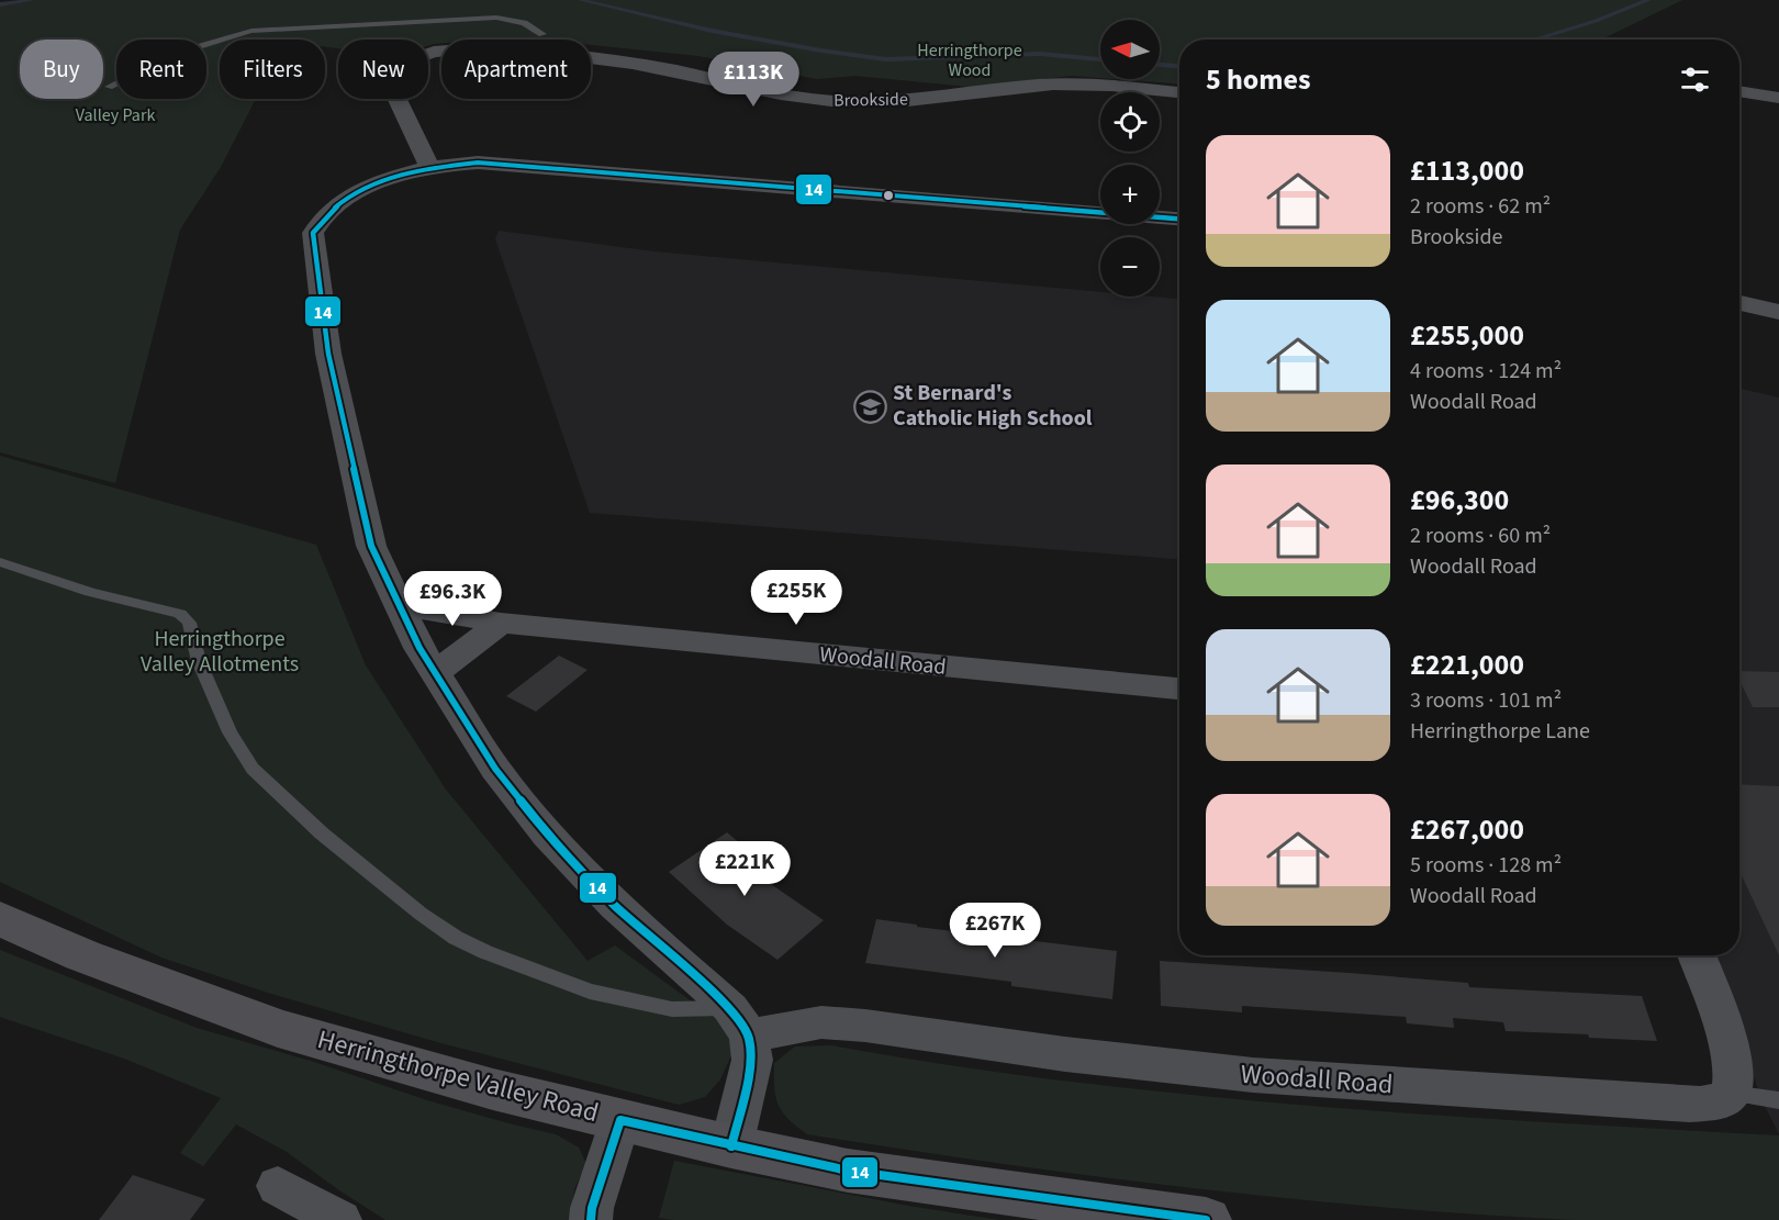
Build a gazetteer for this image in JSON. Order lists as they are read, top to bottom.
{
  "streets": {
    "main road": ["Herringthorpe Valley Road"],
    "street": ["Brookside", "Woodall Road"]
  },
  "parks": ["Herringthorpe Wood", "Valley Park", "Herringthorpe Valley Allotments"],
  "places": {
    "school or university": ["St Bernard's Catholic High School"]
  },
  "lines": ["transit line 14"],
  "north": "left",
  "page": {
    "map_buttons": ["+", "−"],
    "chip": [
      "Buy",
      "Rent",
      "Filters",
      "New",
      "Apartment"
    ],
    "heading": "5 homes",
    "price": [
      "£113K",
      "£255K",
      "£96.3K",
      "£221K",
      "£267K"
    ],
    "list": [
      {
        "name": "£113,000",
        "note": "2 rooms · 62 m² · Brookside"
      },
      {
        "name": "£255,000",
        "note": "4 rooms · 124 m² · Woodall Road"
      },
      {
        "name": "£96,300",
        "note": "2 rooms · 60 m² · Woodall Road"
      },
      {
        "name": "£221,000",
        "note": "3 rooms · 101 m² · Herringthorpe Lane"
      },
      {
        "name": "£267,000",
        "note": "5 rooms · 128 m² · Woodall Road"
      }
    ]
  }
}
